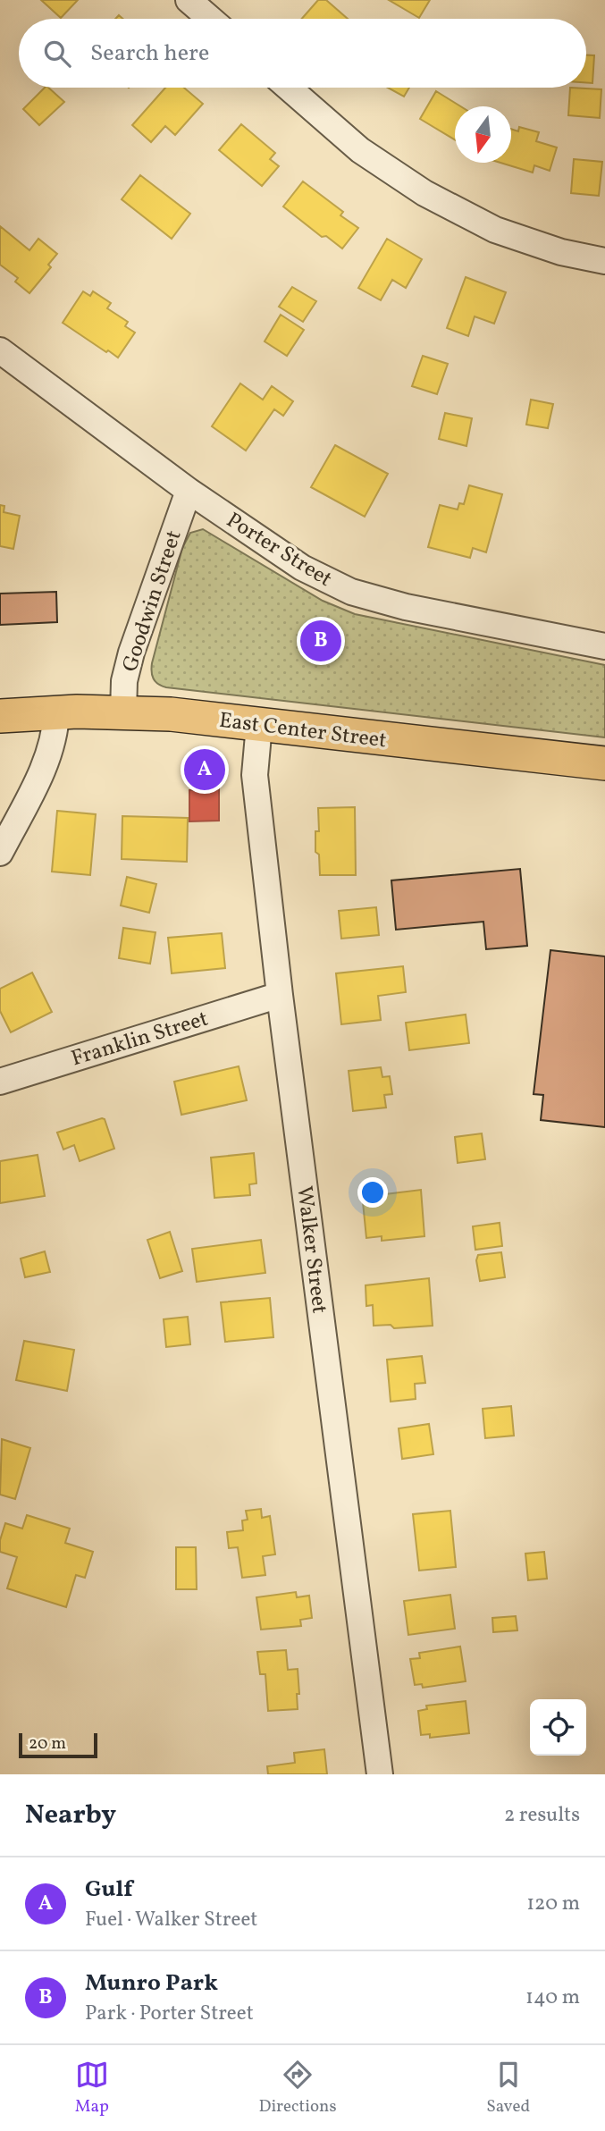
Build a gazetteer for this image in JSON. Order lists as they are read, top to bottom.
{
  "streets": {
    "main road": ["East Center Street"],
    "street": [
      "Porter Street",
      "Goodwin Street",
      "Franklin Street",
      "Walker Street"
    ]
  },
  "crossings": [
    ["Porter Street", "Goodwin Street"],
    ["Goodwin Street", "East Center Street"],
    ["East Center Street", "Walker Street"],
    ["Franklin Street", "Walker Street"]
  ],
  "scale_bar": "20 m",
  "north": "bottom",
  "page": {
    "search": "Search here",
    "pins": ["B", "A"],
    "scale": "20 m",
    "heading": ["Nearby", "2 results"],
    "list": [
      {
        "mark": "A",
        "name": "Gulf",
        "note": "Fuel · Walker Street",
        "value": "120 m"
      },
      {
        "mark": "B",
        "name": "Munro Park",
        "note": "Park · Porter Street",
        "value": "140 m"
      }
    ],
    "nav": ["Map", "Directions", "Saved"]
  }
}
